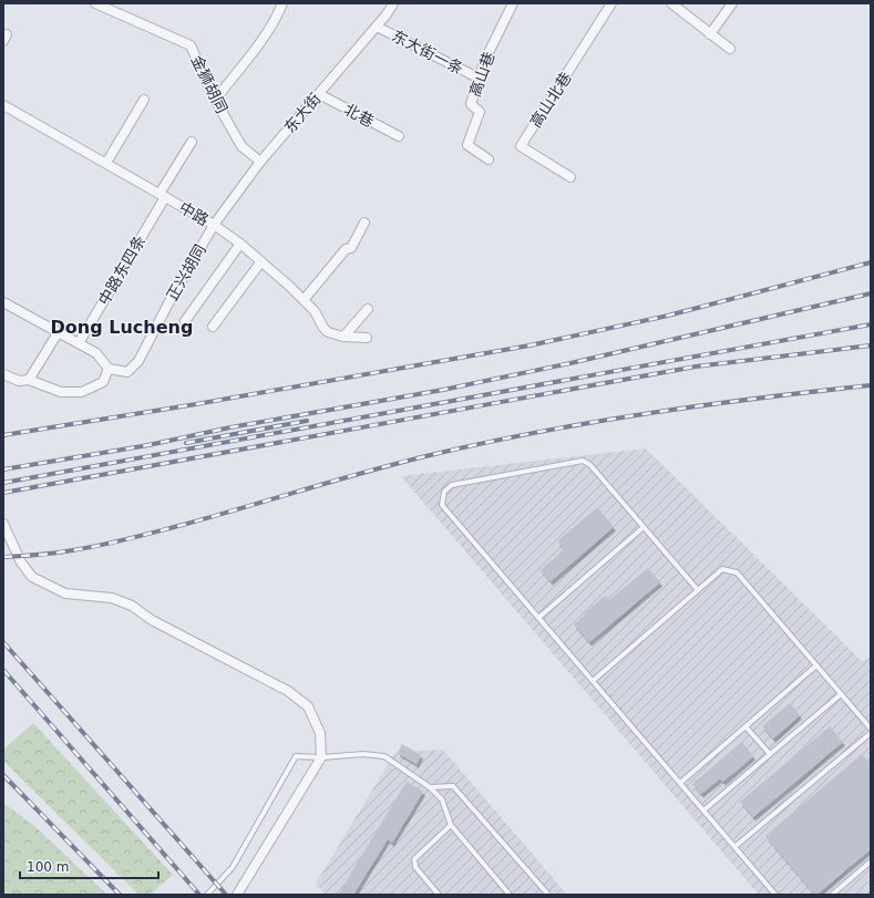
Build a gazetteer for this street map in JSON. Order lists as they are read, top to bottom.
{
  "streets": {
    "street": [
      "东大街一条",
      "高山巷",
      "金狮胡同",
      "高山北巷",
      "东大街",
      "北巷",
      "中路",
      "中路东四条",
      "正兴胡同"
    ]
  },
  "crossings": [
    ["东大街一条", "高山巷"],
    ["东大街一条", "东大街"],
    ["金狮胡同", "东大街"],
    ["东大街", "北巷"],
    ["东大街", "中路"],
    ["东大街", "正兴胡同"],
    ["中路", "中路东四条"],
    ["中路", "正兴胡同"]
  ],
  "districts": ["Dong Lucheng"],
  "scale_bar": "100 m"
}
